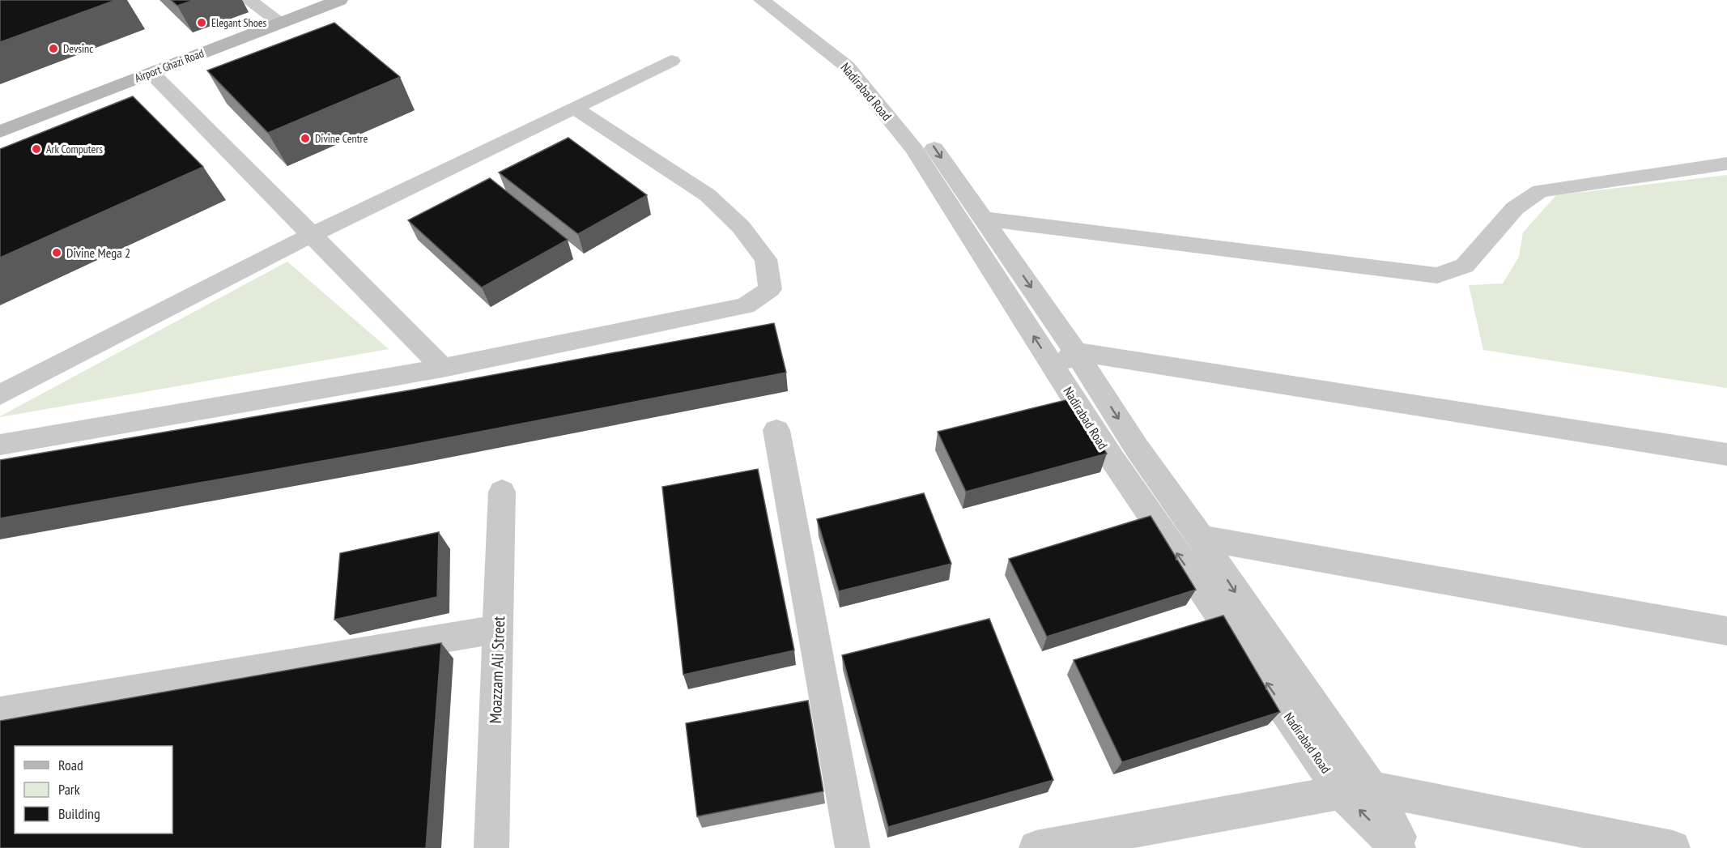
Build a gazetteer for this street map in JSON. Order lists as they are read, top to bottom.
{
  "streets": {
    "main road": ["Airport Ghazi Road"],
    "street": ["Nadirabad Road", "Moazzam Ali Street"]
  },
  "places": [
    "Elegant Shoes",
    "Devsinc",
    "Divine Centre",
    "Ark Computers",
    "Divine Mega 2"
  ],
  "legend": ["Road", "Park", "Building"]
}
